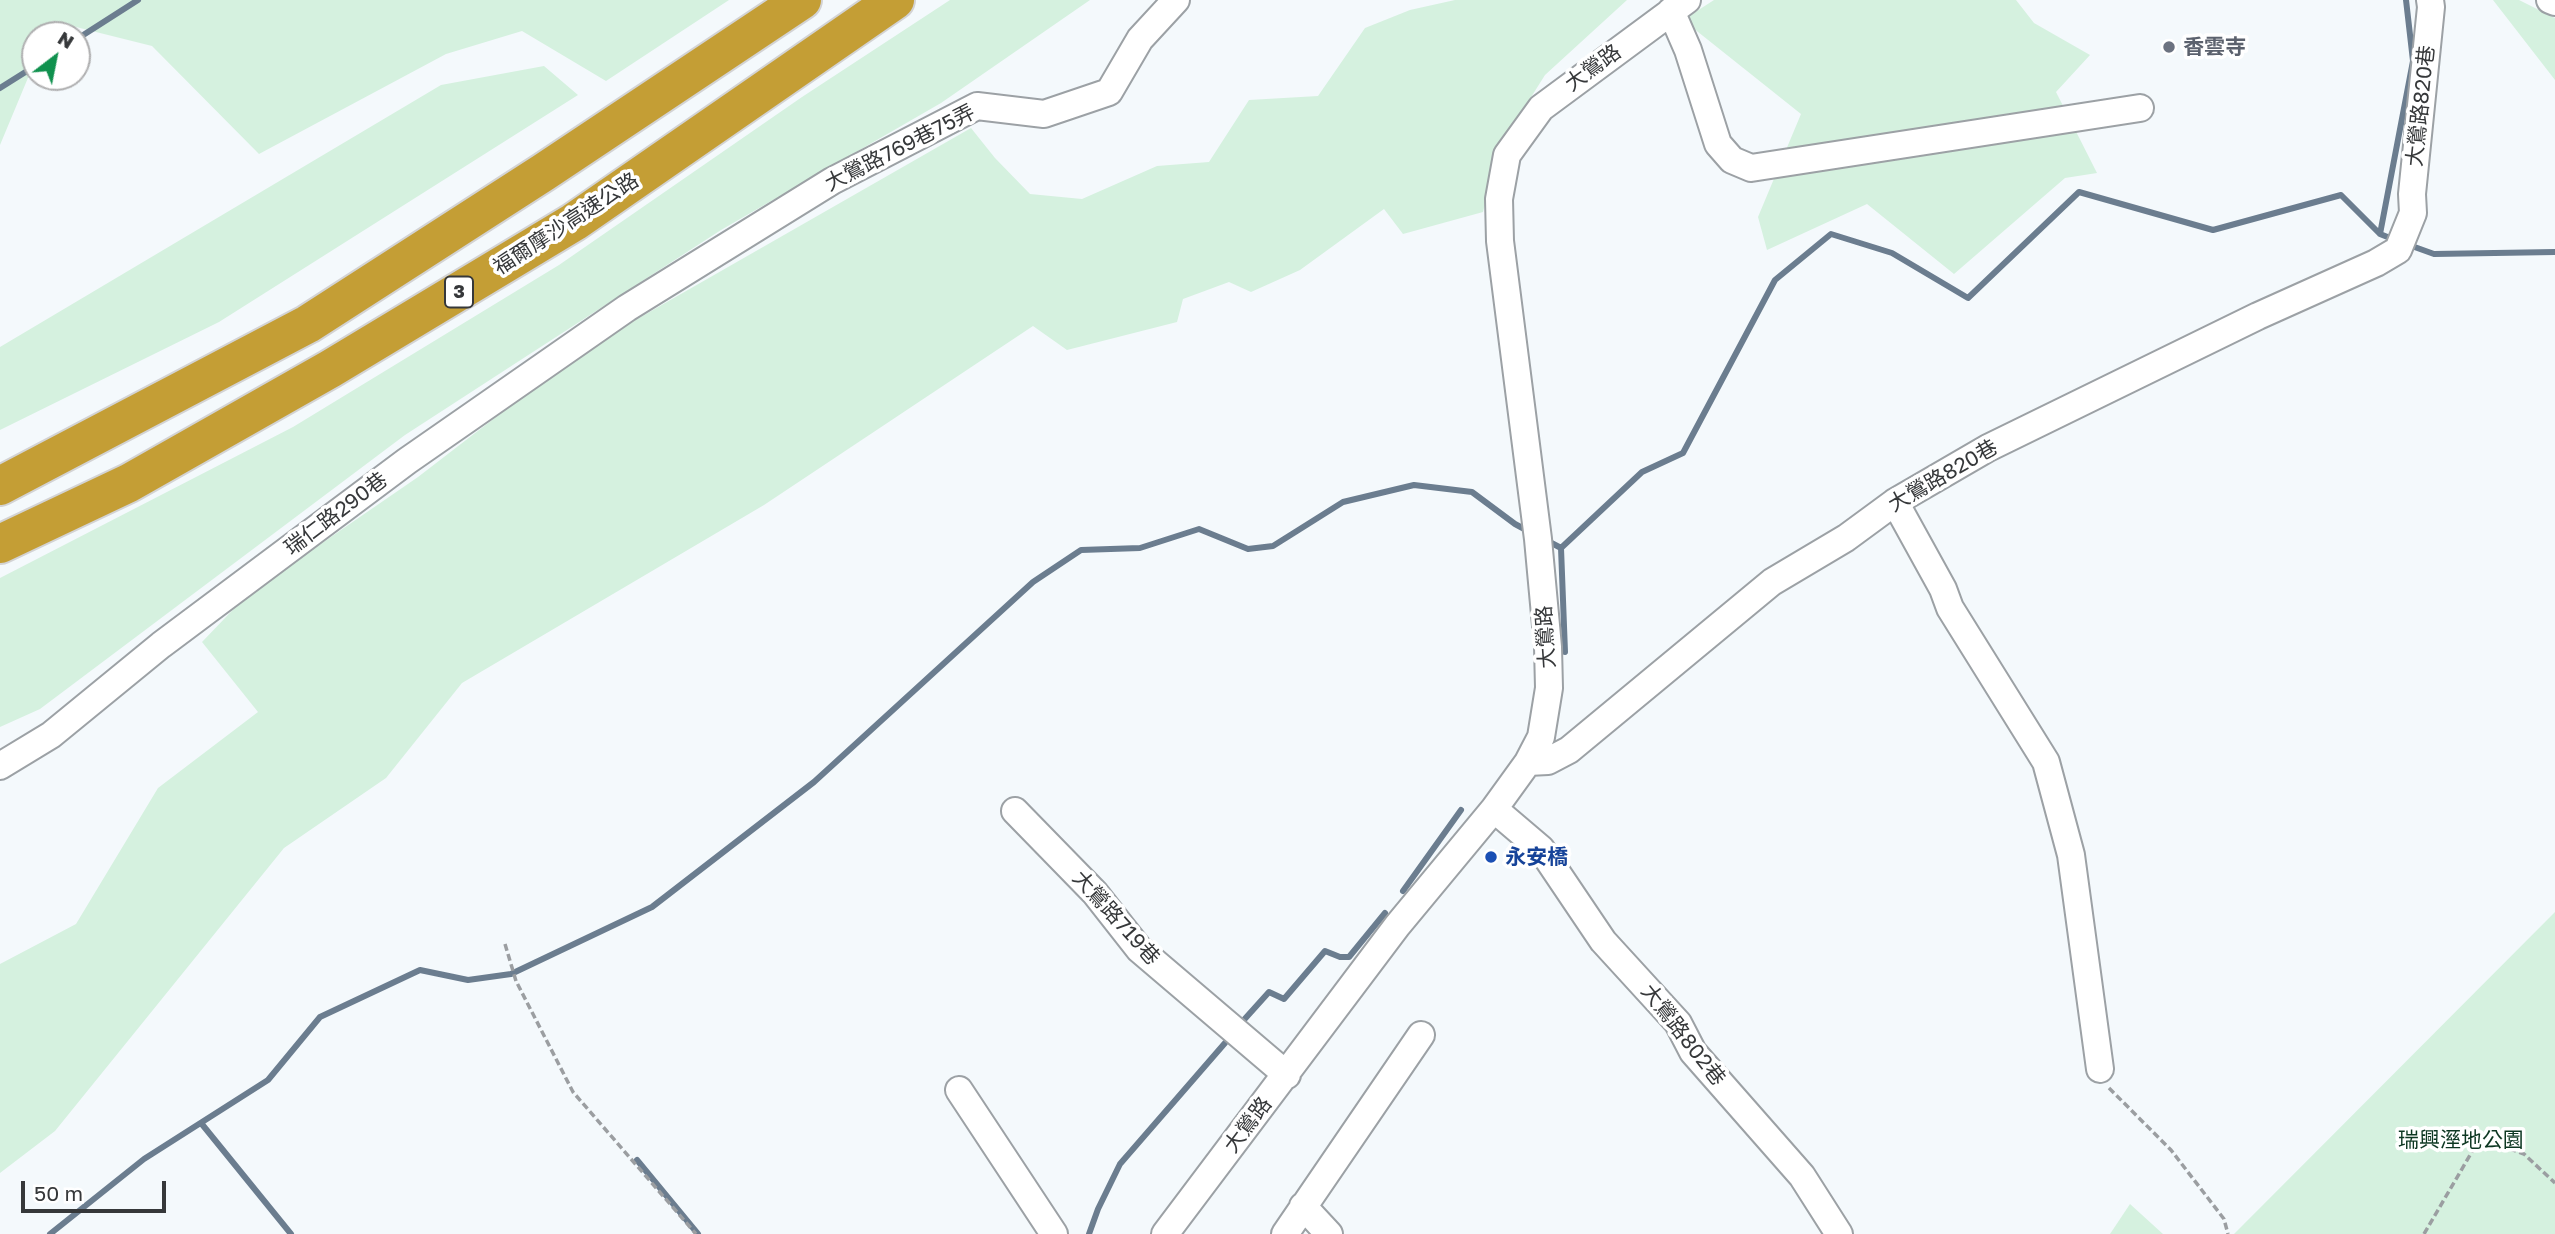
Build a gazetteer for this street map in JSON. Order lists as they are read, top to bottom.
{
  "streets": {
    "highway": ["福爾摩沙高速公路", "3"],
    "street": [
      "大鶯路",
      "大鶯路820巷",
      "大鶯路769巷75弄",
      "瑞仁路290巷",
      "大鶯路719巷",
      "大鶯路802巷"
    ]
  },
  "crossings": [
    ["大鶯路", "大鶯路820巷"],
    ["大鶯路", "大鶯路719巷"],
    ["大鶯路", "大鶯路802巷"],
    ["大鶯路769巷75弄", "瑞仁路290巷"]
  ],
  "parks": ["瑞興溼地公園"],
  "places": ["香雲寺", "永安橋"],
  "scale_bar": "50 m",
  "north": "top right"
}
